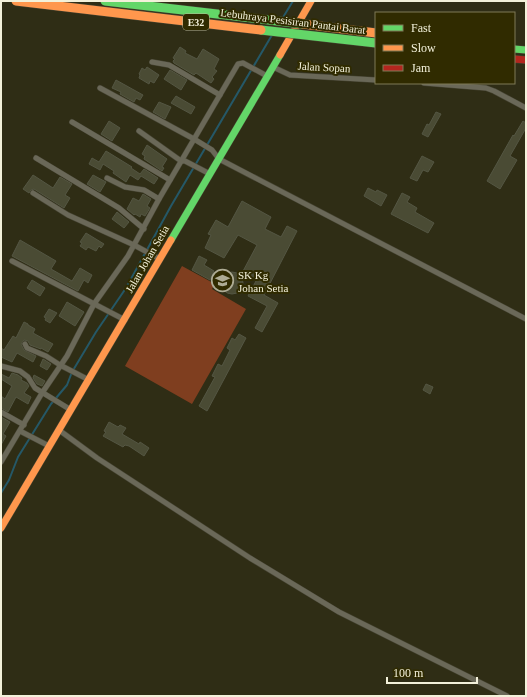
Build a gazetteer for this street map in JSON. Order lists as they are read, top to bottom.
{
  "streets": {
    "main road": ["Lebuhraya Pesisiran Pantai Barat", "E32", "Jalan Johan Setia"],
    "street": ["Jalan Sopan"]
  },
  "crossings": [
    ["Jalan Sopan", "Jalan Johan Setia"]
  ],
  "places": {
    "school or university": ["SK Kg Johan Setia"]
  },
  "legend": ["Fast", "Slow", "Jam"],
  "scale_bar": "100 m"
}
